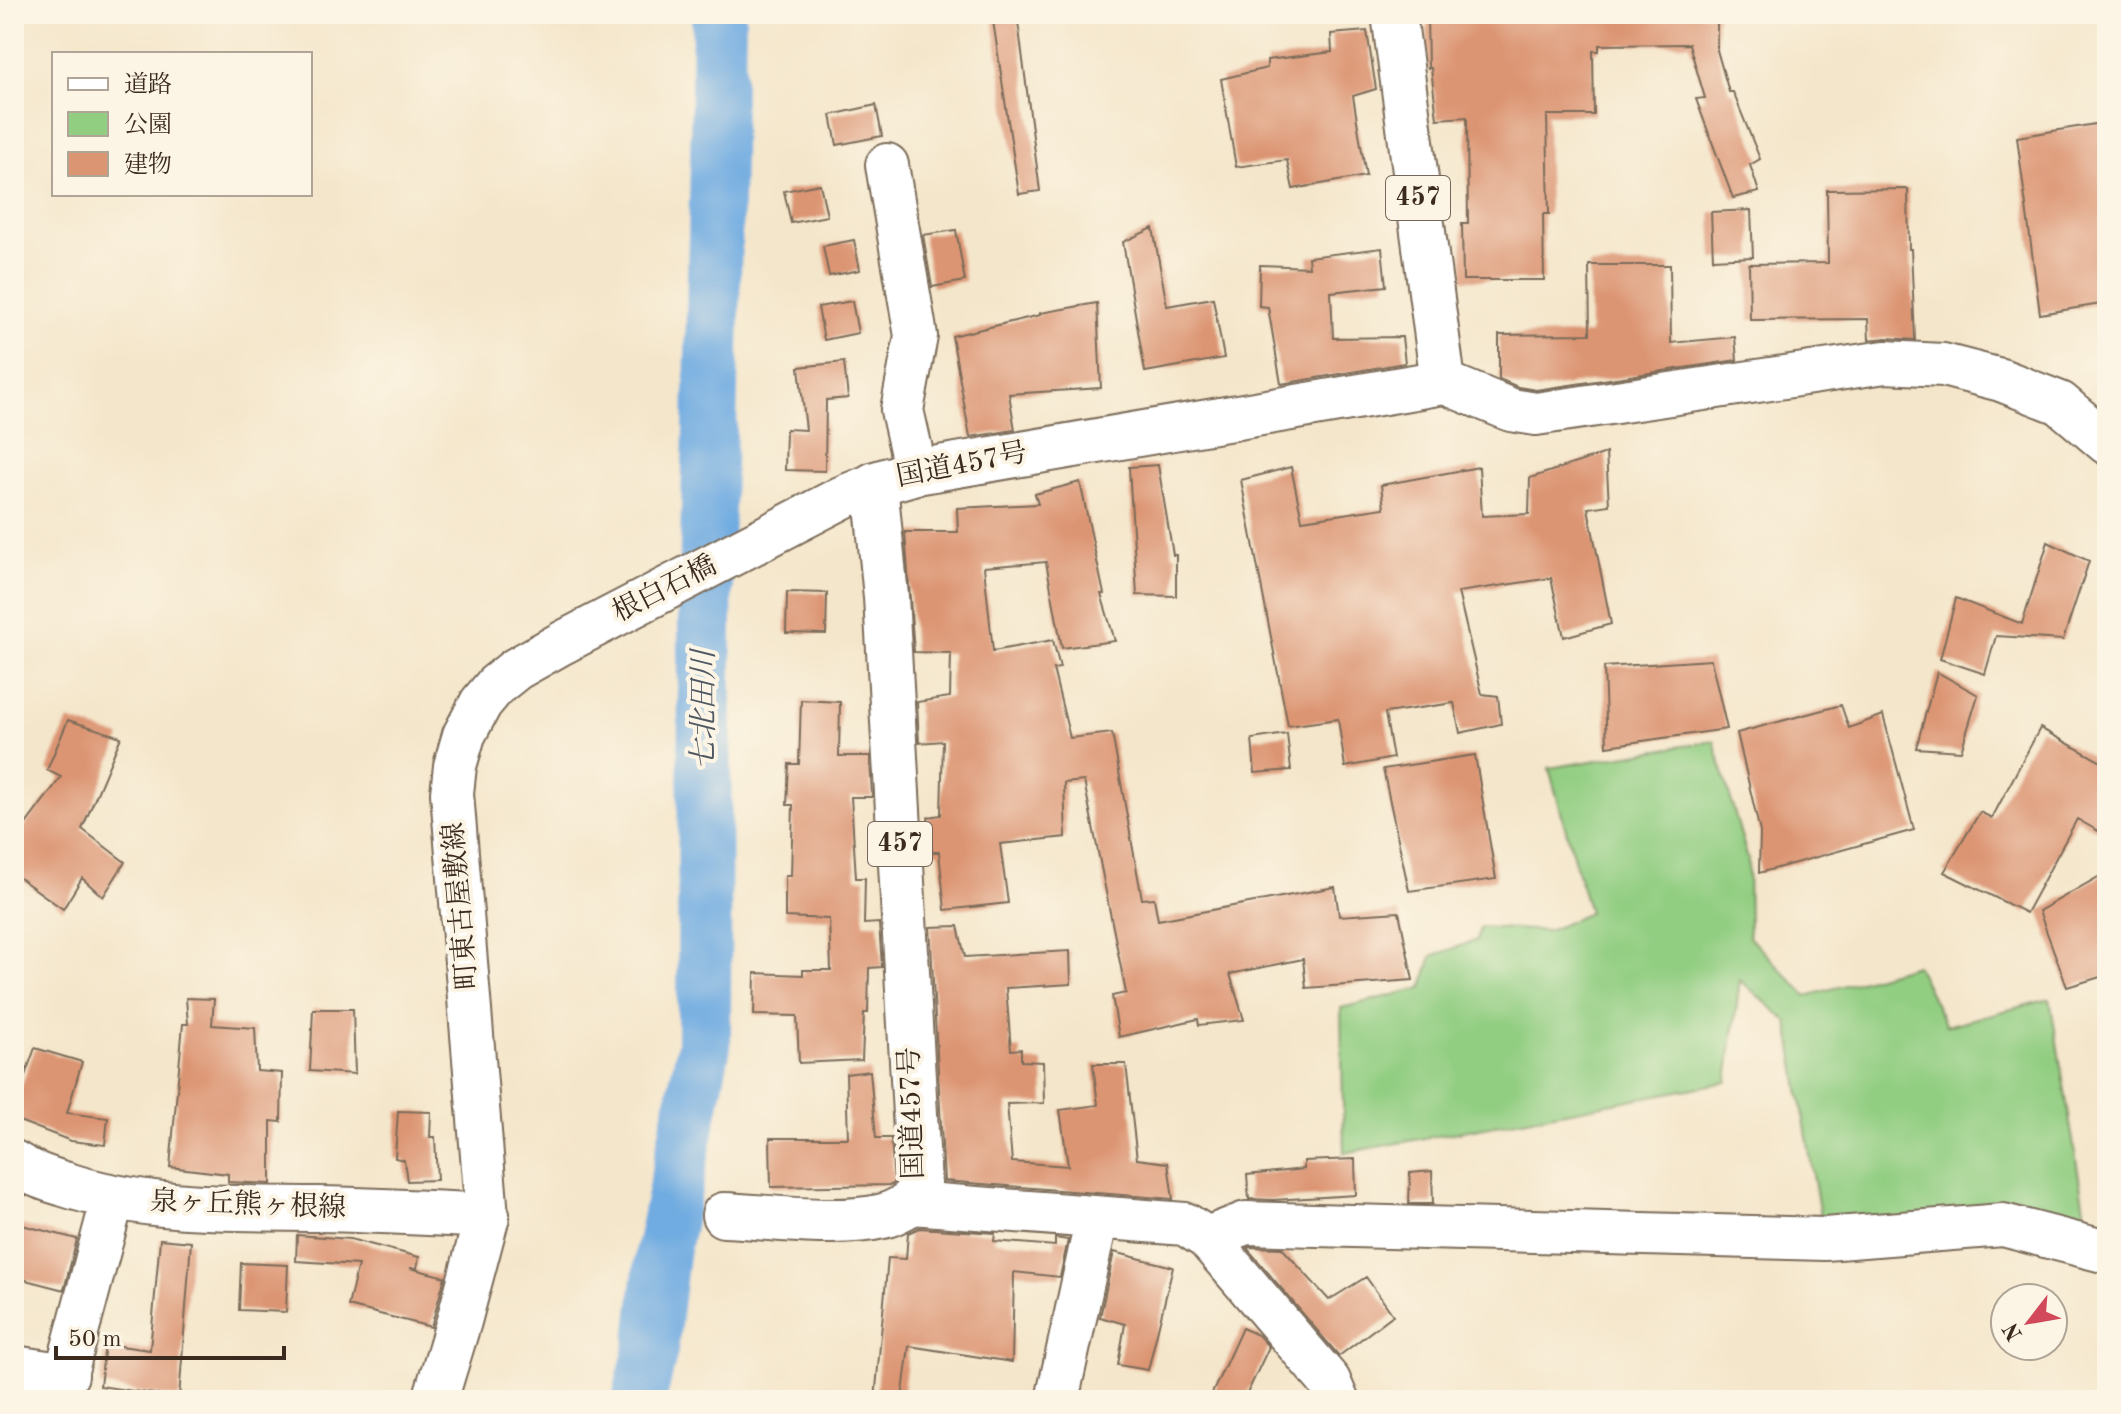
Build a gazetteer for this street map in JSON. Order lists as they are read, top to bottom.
{
  "streets": {
    "main road": ["457", "国道457号", "泉ヶ丘熊ヶ根線"],
    "street": ["根白石橋", "町東古屋敷線"]
  },
  "crossings": [
    ["457", "国道457号"],
    ["国道457号", "根白石橋"],
    ["根白石橋", "町東古屋敷線"],
    ["町東古屋敷線", "泉ヶ丘熊ヶ根線"]
  ],
  "water": ["七北田川"],
  "legend": ["道路", "公園", "建物"],
  "scale_bar": "50 m",
  "north": "bottom left"
}
